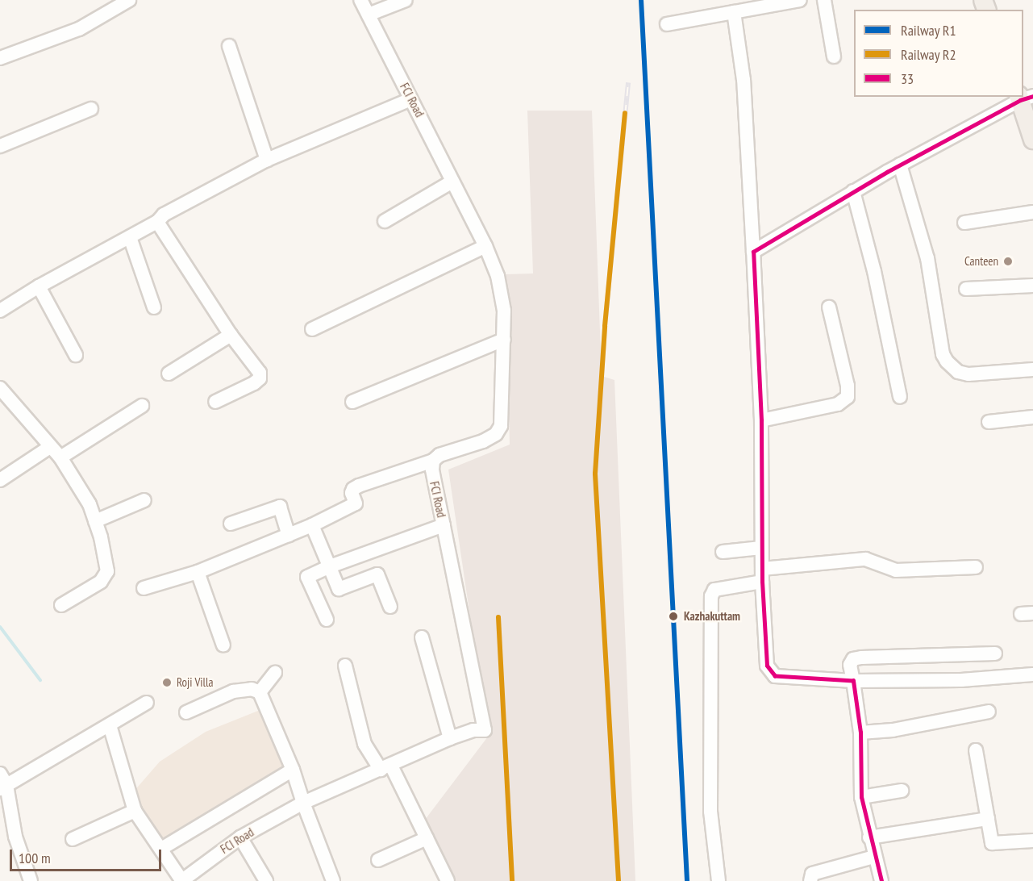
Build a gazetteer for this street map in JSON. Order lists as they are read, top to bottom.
{
  "streets": {
    "street": ["FCI Road"]
  },
  "places": ["Canteen", "Kazhakuttam", "Roji Villa"],
  "lines": ["rail line R1", "transit line 33", "rail line R2"],
  "legend": ["Railway R1", "Railway R2", "33"],
  "scale_bar": "100 m"
}
